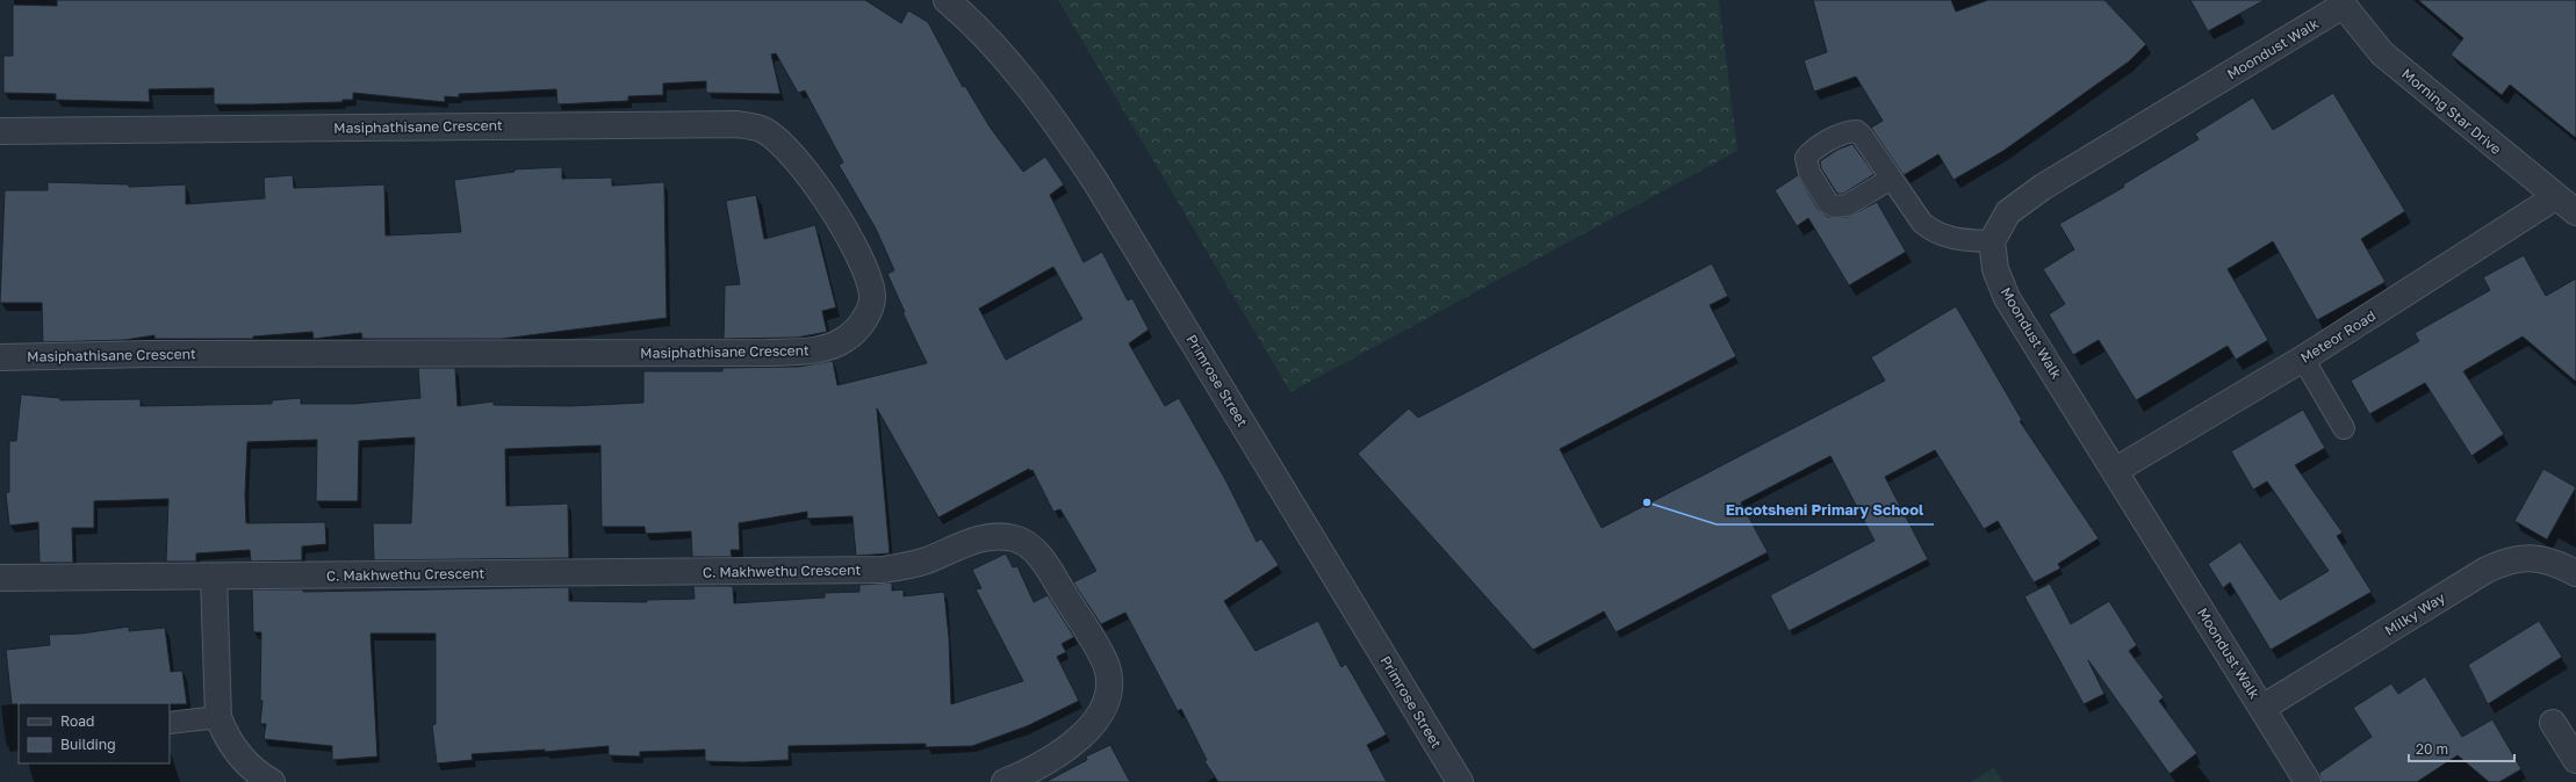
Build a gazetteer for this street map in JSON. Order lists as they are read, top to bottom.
{
  "streets": {
    "street": [
      "Moondust Walk",
      "Morning Star Drive",
      "Masiphathisane Crescent",
      "Meteor Road",
      "Primrose Street",
      "C. Makhwethu Crescent",
      "Milky Way"
    ]
  },
  "crossings": [
    ["Moondust Walk", "Morning Star Drive"],
    ["Moondust Walk", "Meteor Road"],
    ["Moondust Walk", "Milky Way"],
    ["Morning Star Drive", "Meteor Road"]
  ],
  "places": ["Encotsheni Primary School"],
  "legend": ["Road", "Building"],
  "scale_bar": "20 m"
}
